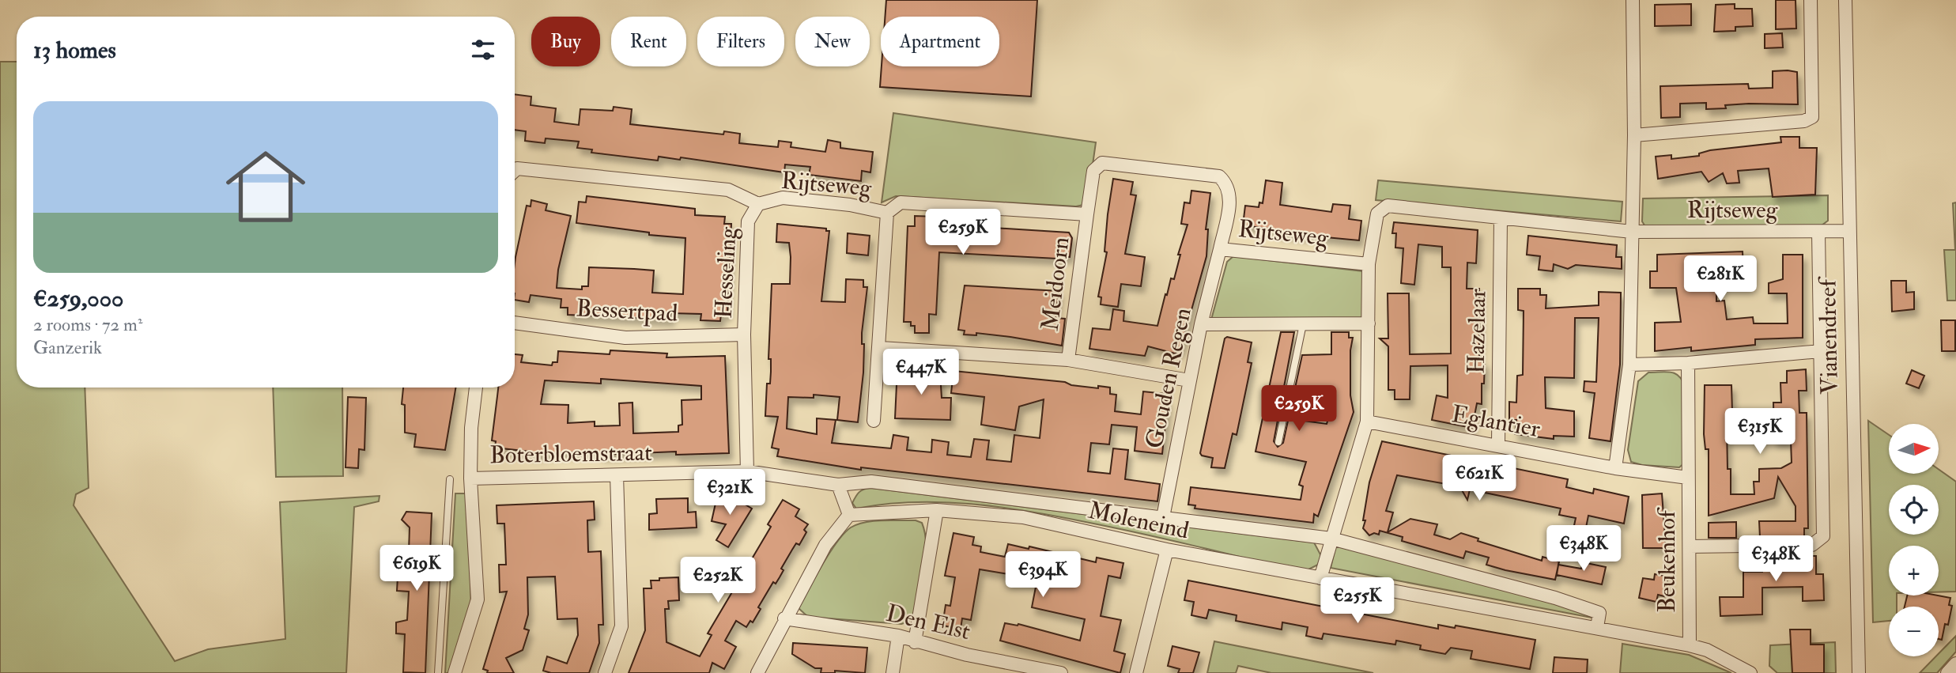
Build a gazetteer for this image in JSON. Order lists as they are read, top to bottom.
{
  "streets": {
    "street": [
      "Rijtseweg",
      "Hesseling",
      "Meidoorn",
      "Bessertpad",
      "Hazelaar",
      "Vianendreef",
      "Gouden Regen",
      "Eglantier",
      "Boterbloemstraat",
      "Moleneind",
      "Beukenhof",
      "Den Elst"
    ]
  },
  "crossings": [
    ["Rijtseweg", "Hesseling"],
    ["Rijtseweg", "Meidoorn"],
    ["Rijtseweg", "Hazelaar"],
    ["Rijtseweg", "Vianendreef"],
    ["Rijtseweg", "Gouden Regen"],
    ["Hesseling", "Bessertpad"],
    ["Hesseling", "Boterbloemstraat"],
    ["Meidoorn", "Gouden Regen"],
    ["Hazelaar", "Eglantier"],
    ["Vianendreef", "Beukenhof"],
    ["Gouden Regen", "Moleneind"],
    ["Eglantier", "Beukenhof"],
    ["Boterbloemstraat", "Moleneind"],
    ["Moleneind", "Beukenhof"]
  ],
  "north": "right",
  "page": {
    "chip": [
      "Buy",
      "Rent",
      "Filters",
      "New",
      "Apartment"
    ],
    "heading": "13 homes",
    "list": [
      {
        "name": "€259,000",
        "note": "2 rooms · 72 m² · Ganzerik"
      }
    ],
    "price": [
      "€259K",
      "€281K",
      "€447K",
      "€259K",
      "€315K",
      "€621K",
      "€321K",
      "€348K",
      "€348K",
      "€619K",
      "€394K",
      "€252K",
      "€255K"
    ],
    "map_buttons": ["+", "−"]
  }
}
